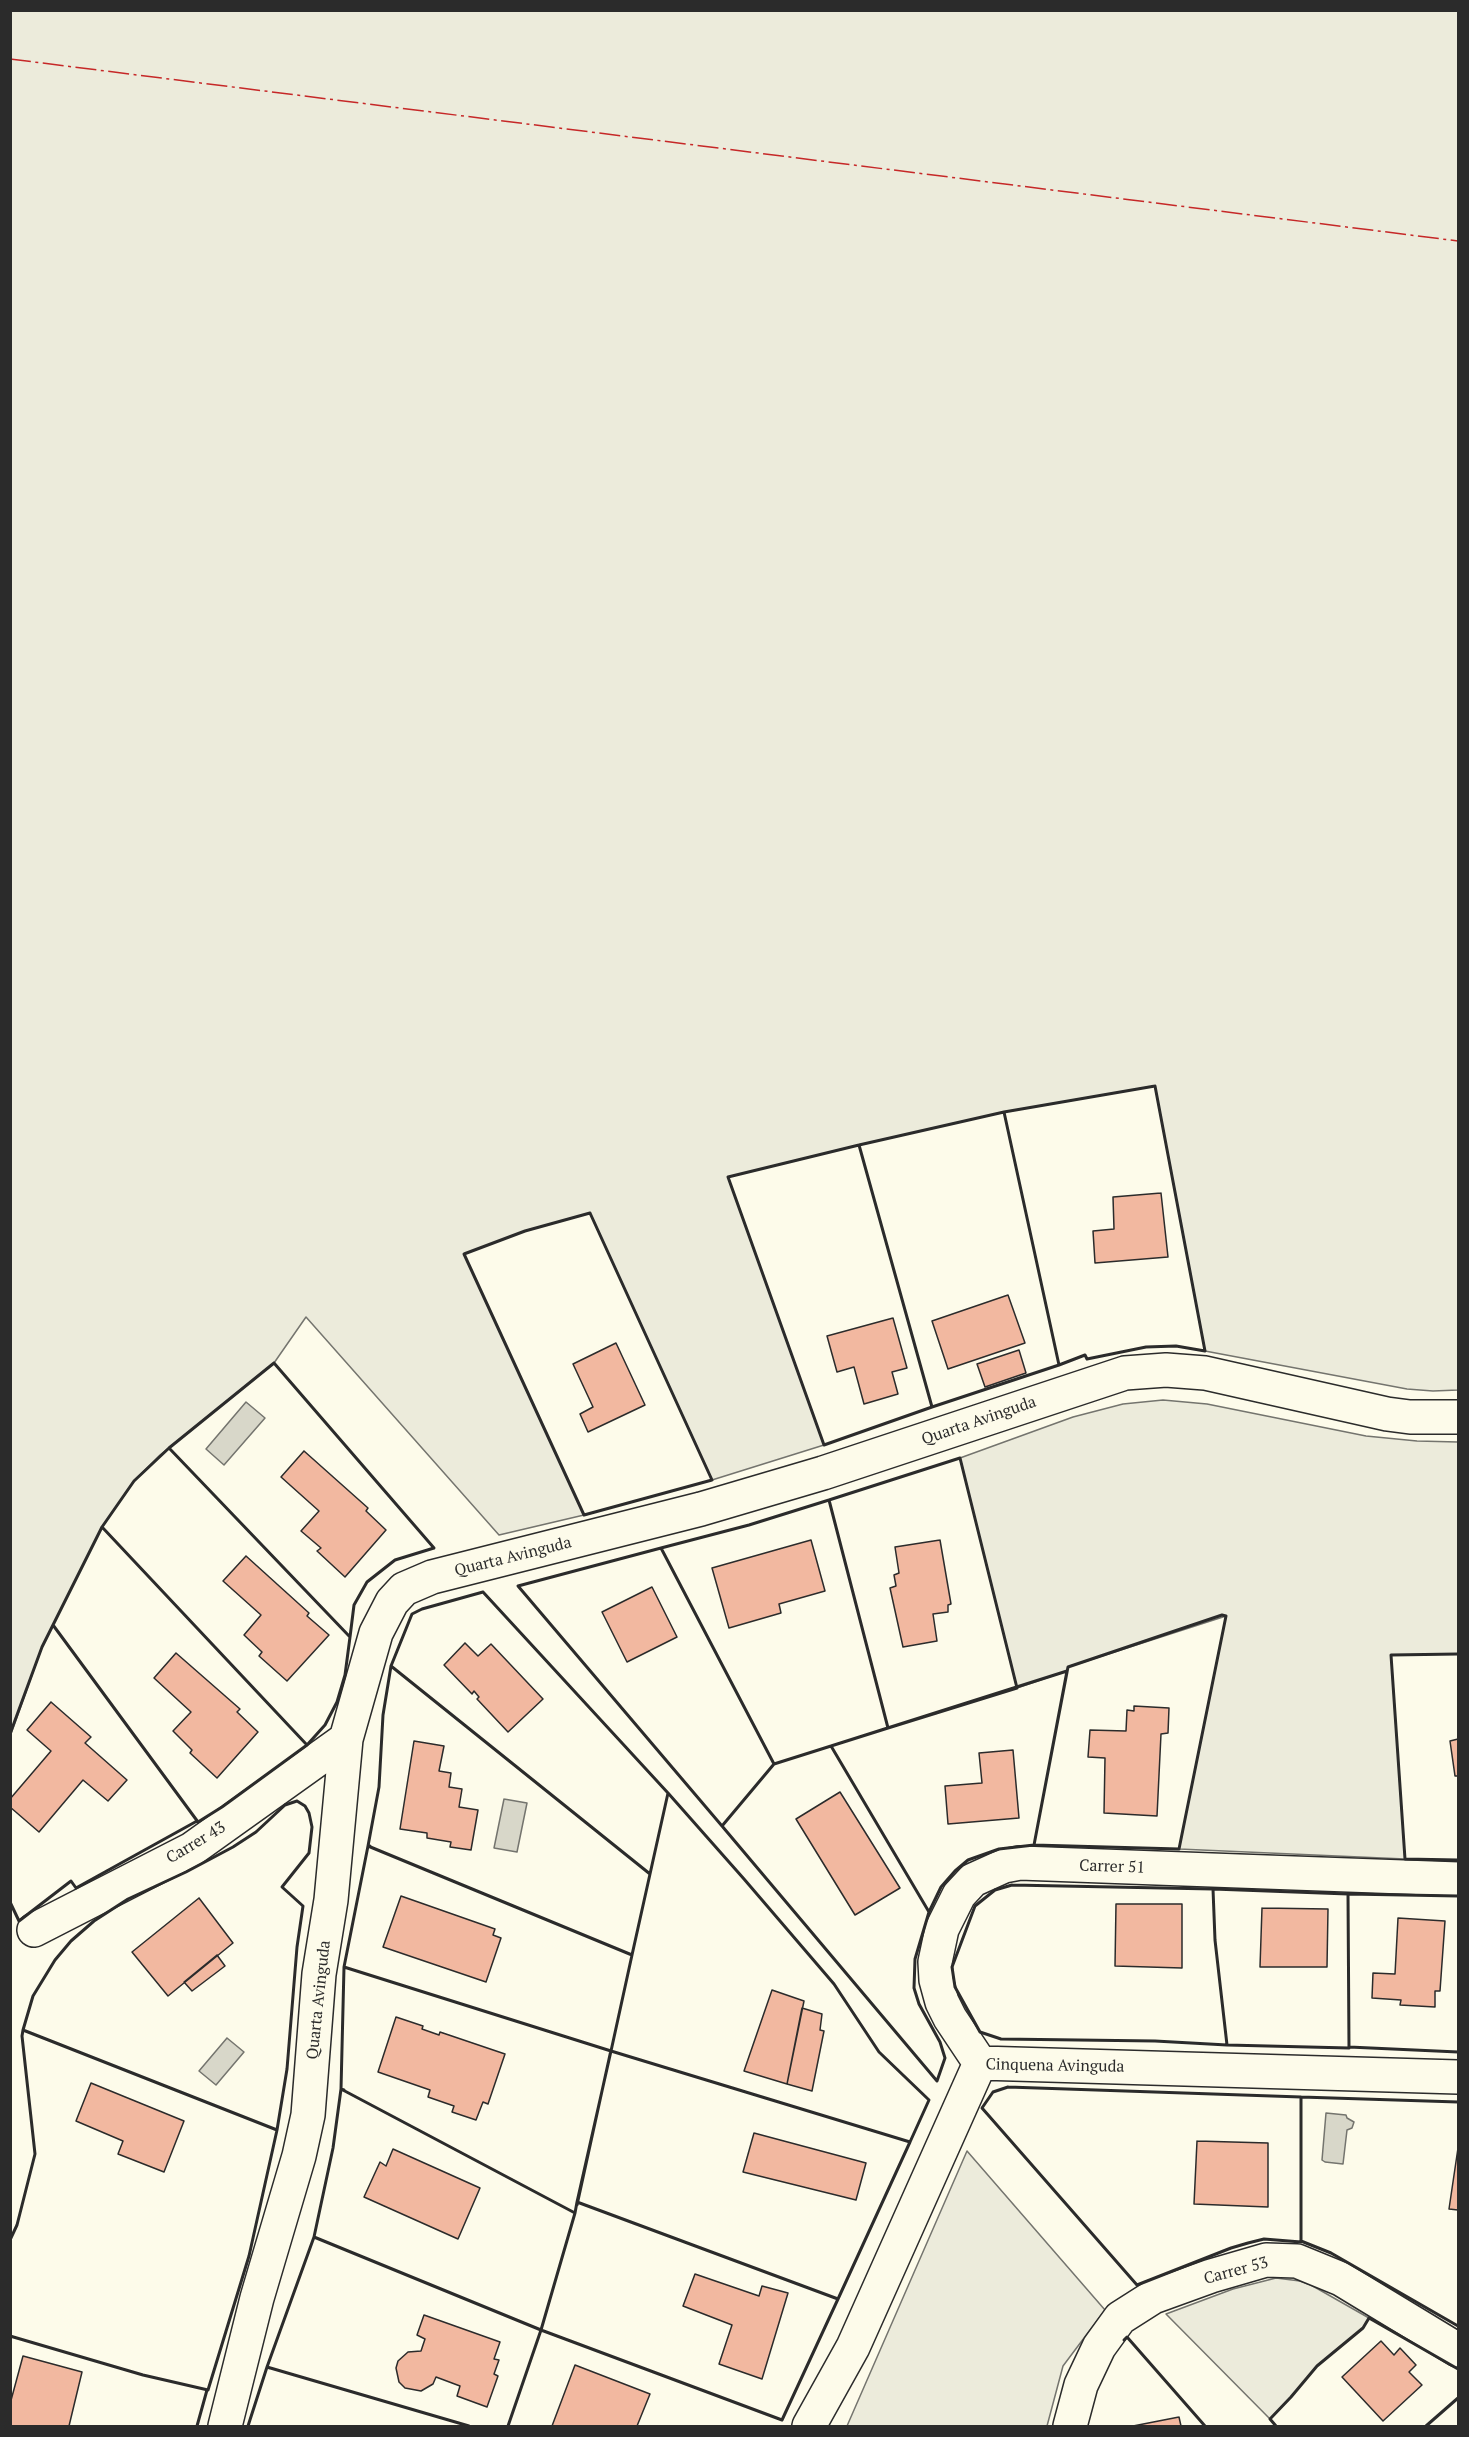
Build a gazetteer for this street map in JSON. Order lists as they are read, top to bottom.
{
  "streets": {
    "street": [
      "Quarta Avinguda",
      "Carrer 43",
      "Carrer 51",
      "Cinquena Avinguda",
      "Carrer 53"
    ]
  },
  "crossings": [
    ["Quarta Avinguda", "Carrer 43"],
    ["Carrer 51", "Cinquena Avinguda"]
  ]
}
